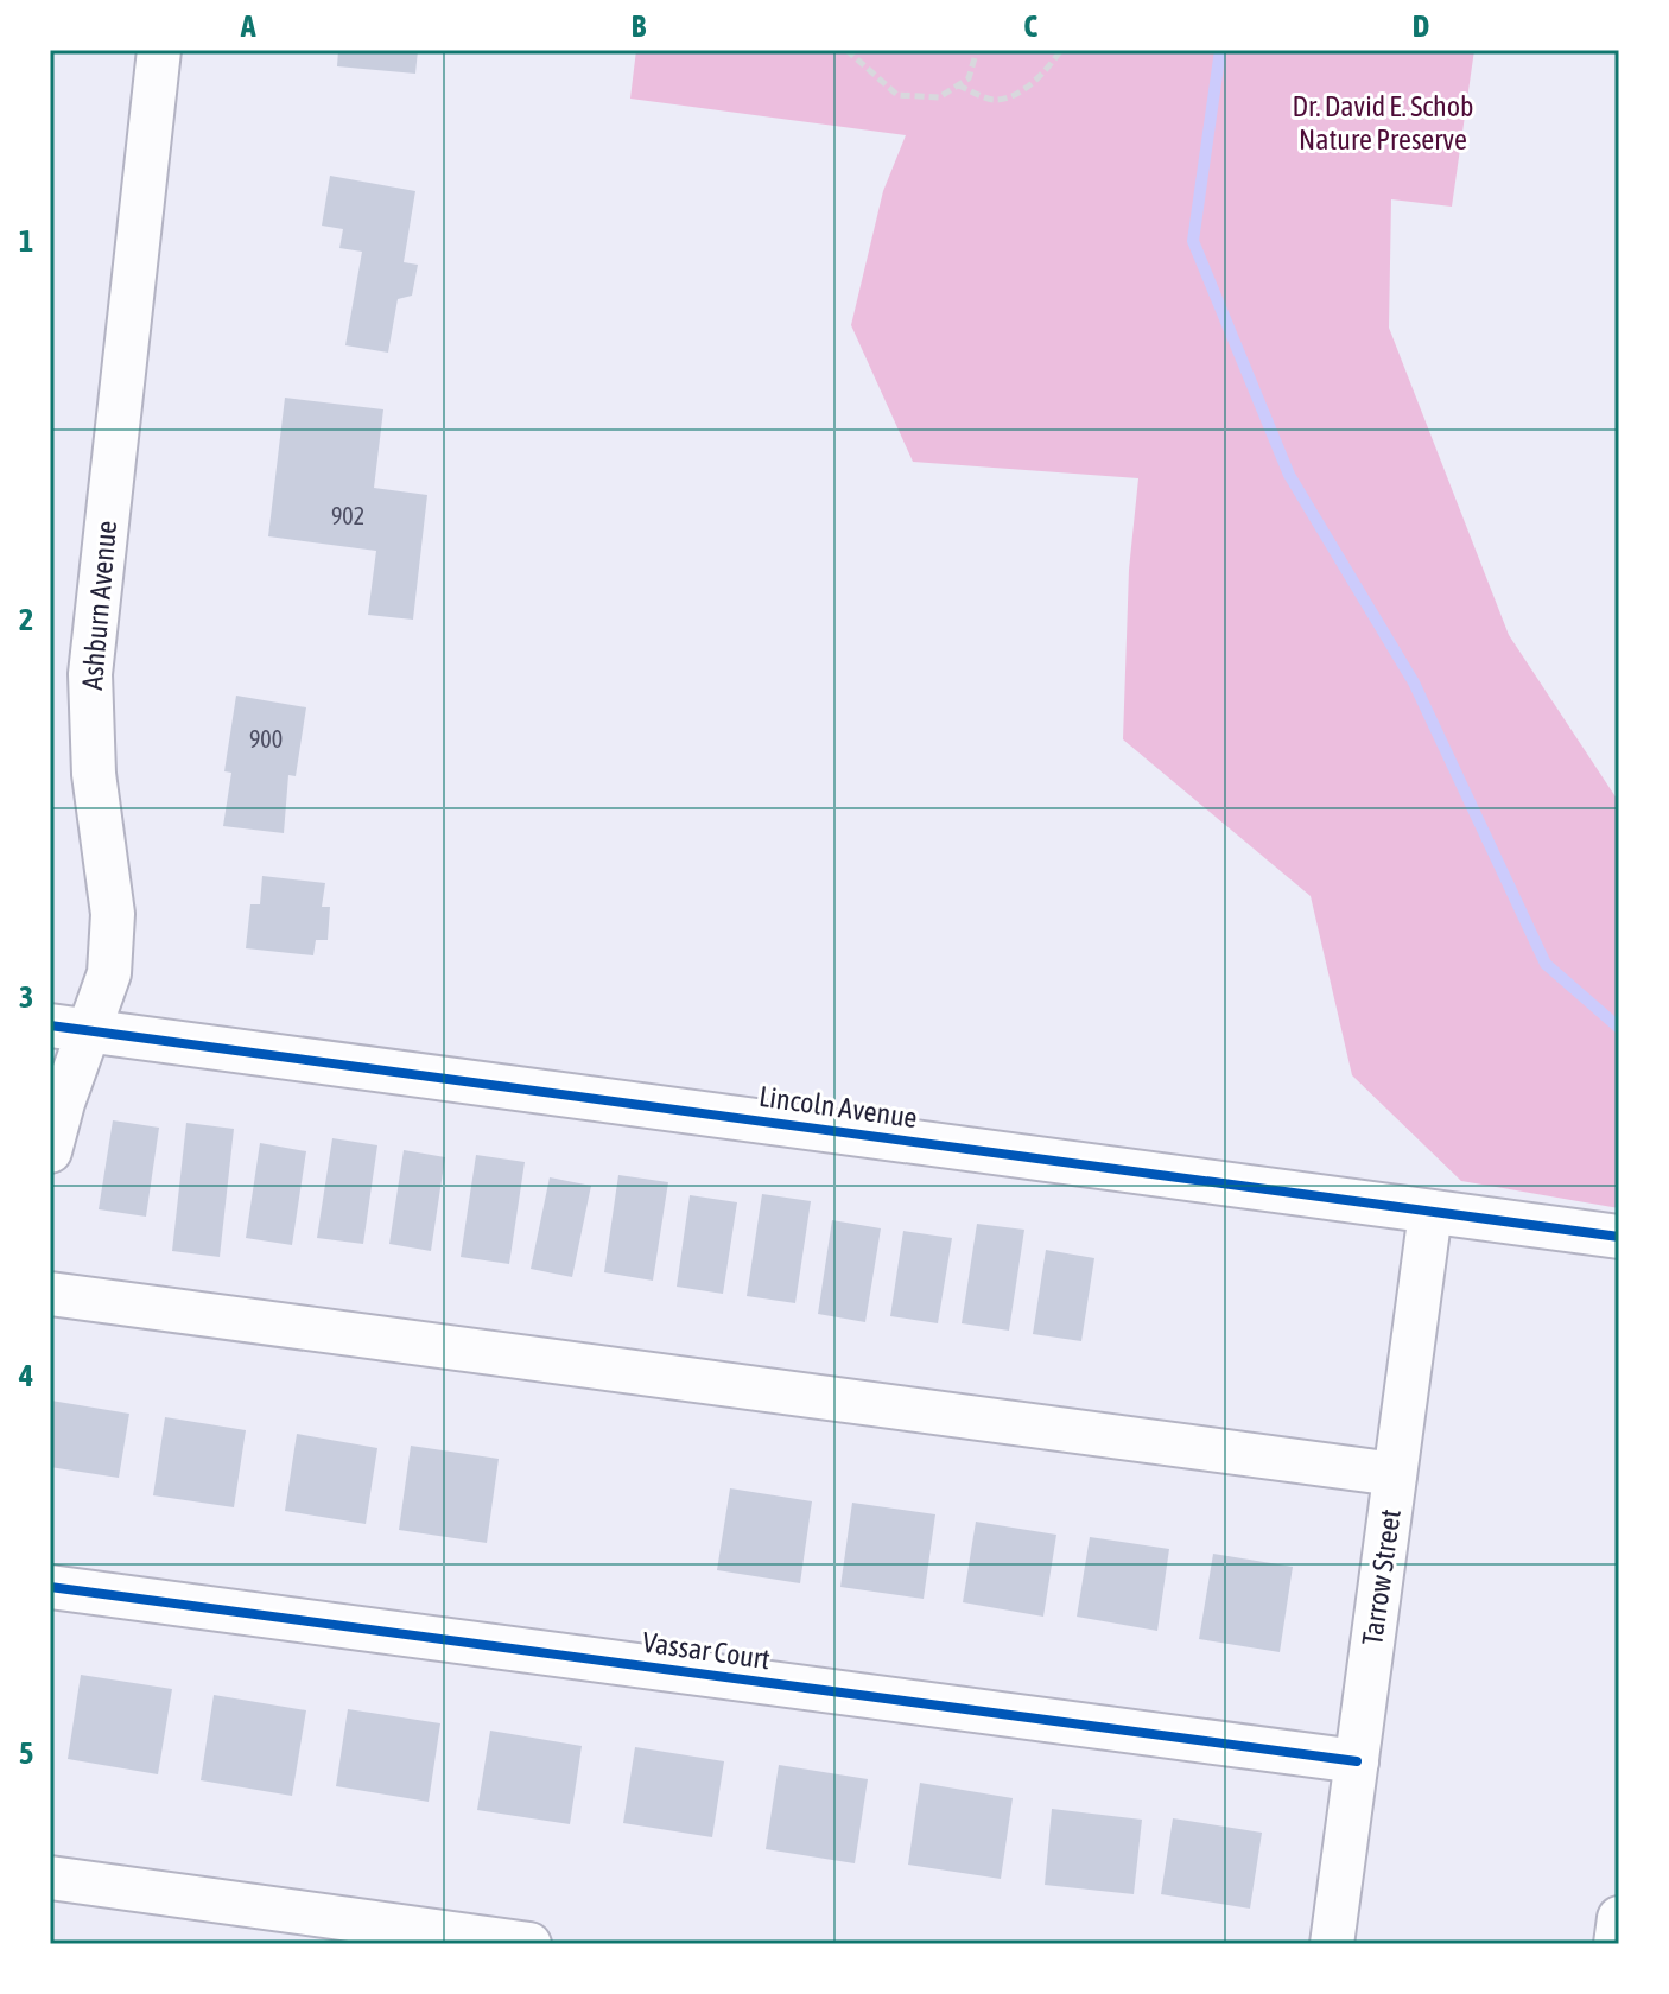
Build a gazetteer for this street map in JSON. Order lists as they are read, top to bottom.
{
  "streets": {
    "street": [
      "Ashburn Avenue",
      "Lincoln Avenue",
      "Tarrow Street",
      "Vassar Court"
    ]
  },
  "crossings": [
    ["Ashburn Avenue", "Lincoln Avenue"],
    ["Lincoln Avenue", "Tarrow Street"],
    ["Tarrow Street", "Vassar Court"]
  ],
  "parks": ["Dr. David E. Schob Nature Preserve"],
  "house_numbers": ["902", "900"],
  "grid": {
    "columns": [
      "A",
      "B",
      "C",
      "D"
    ],
    "rows": [
      "1",
      "2",
      "3",
      "4",
      "5"
    ]
  }
}
